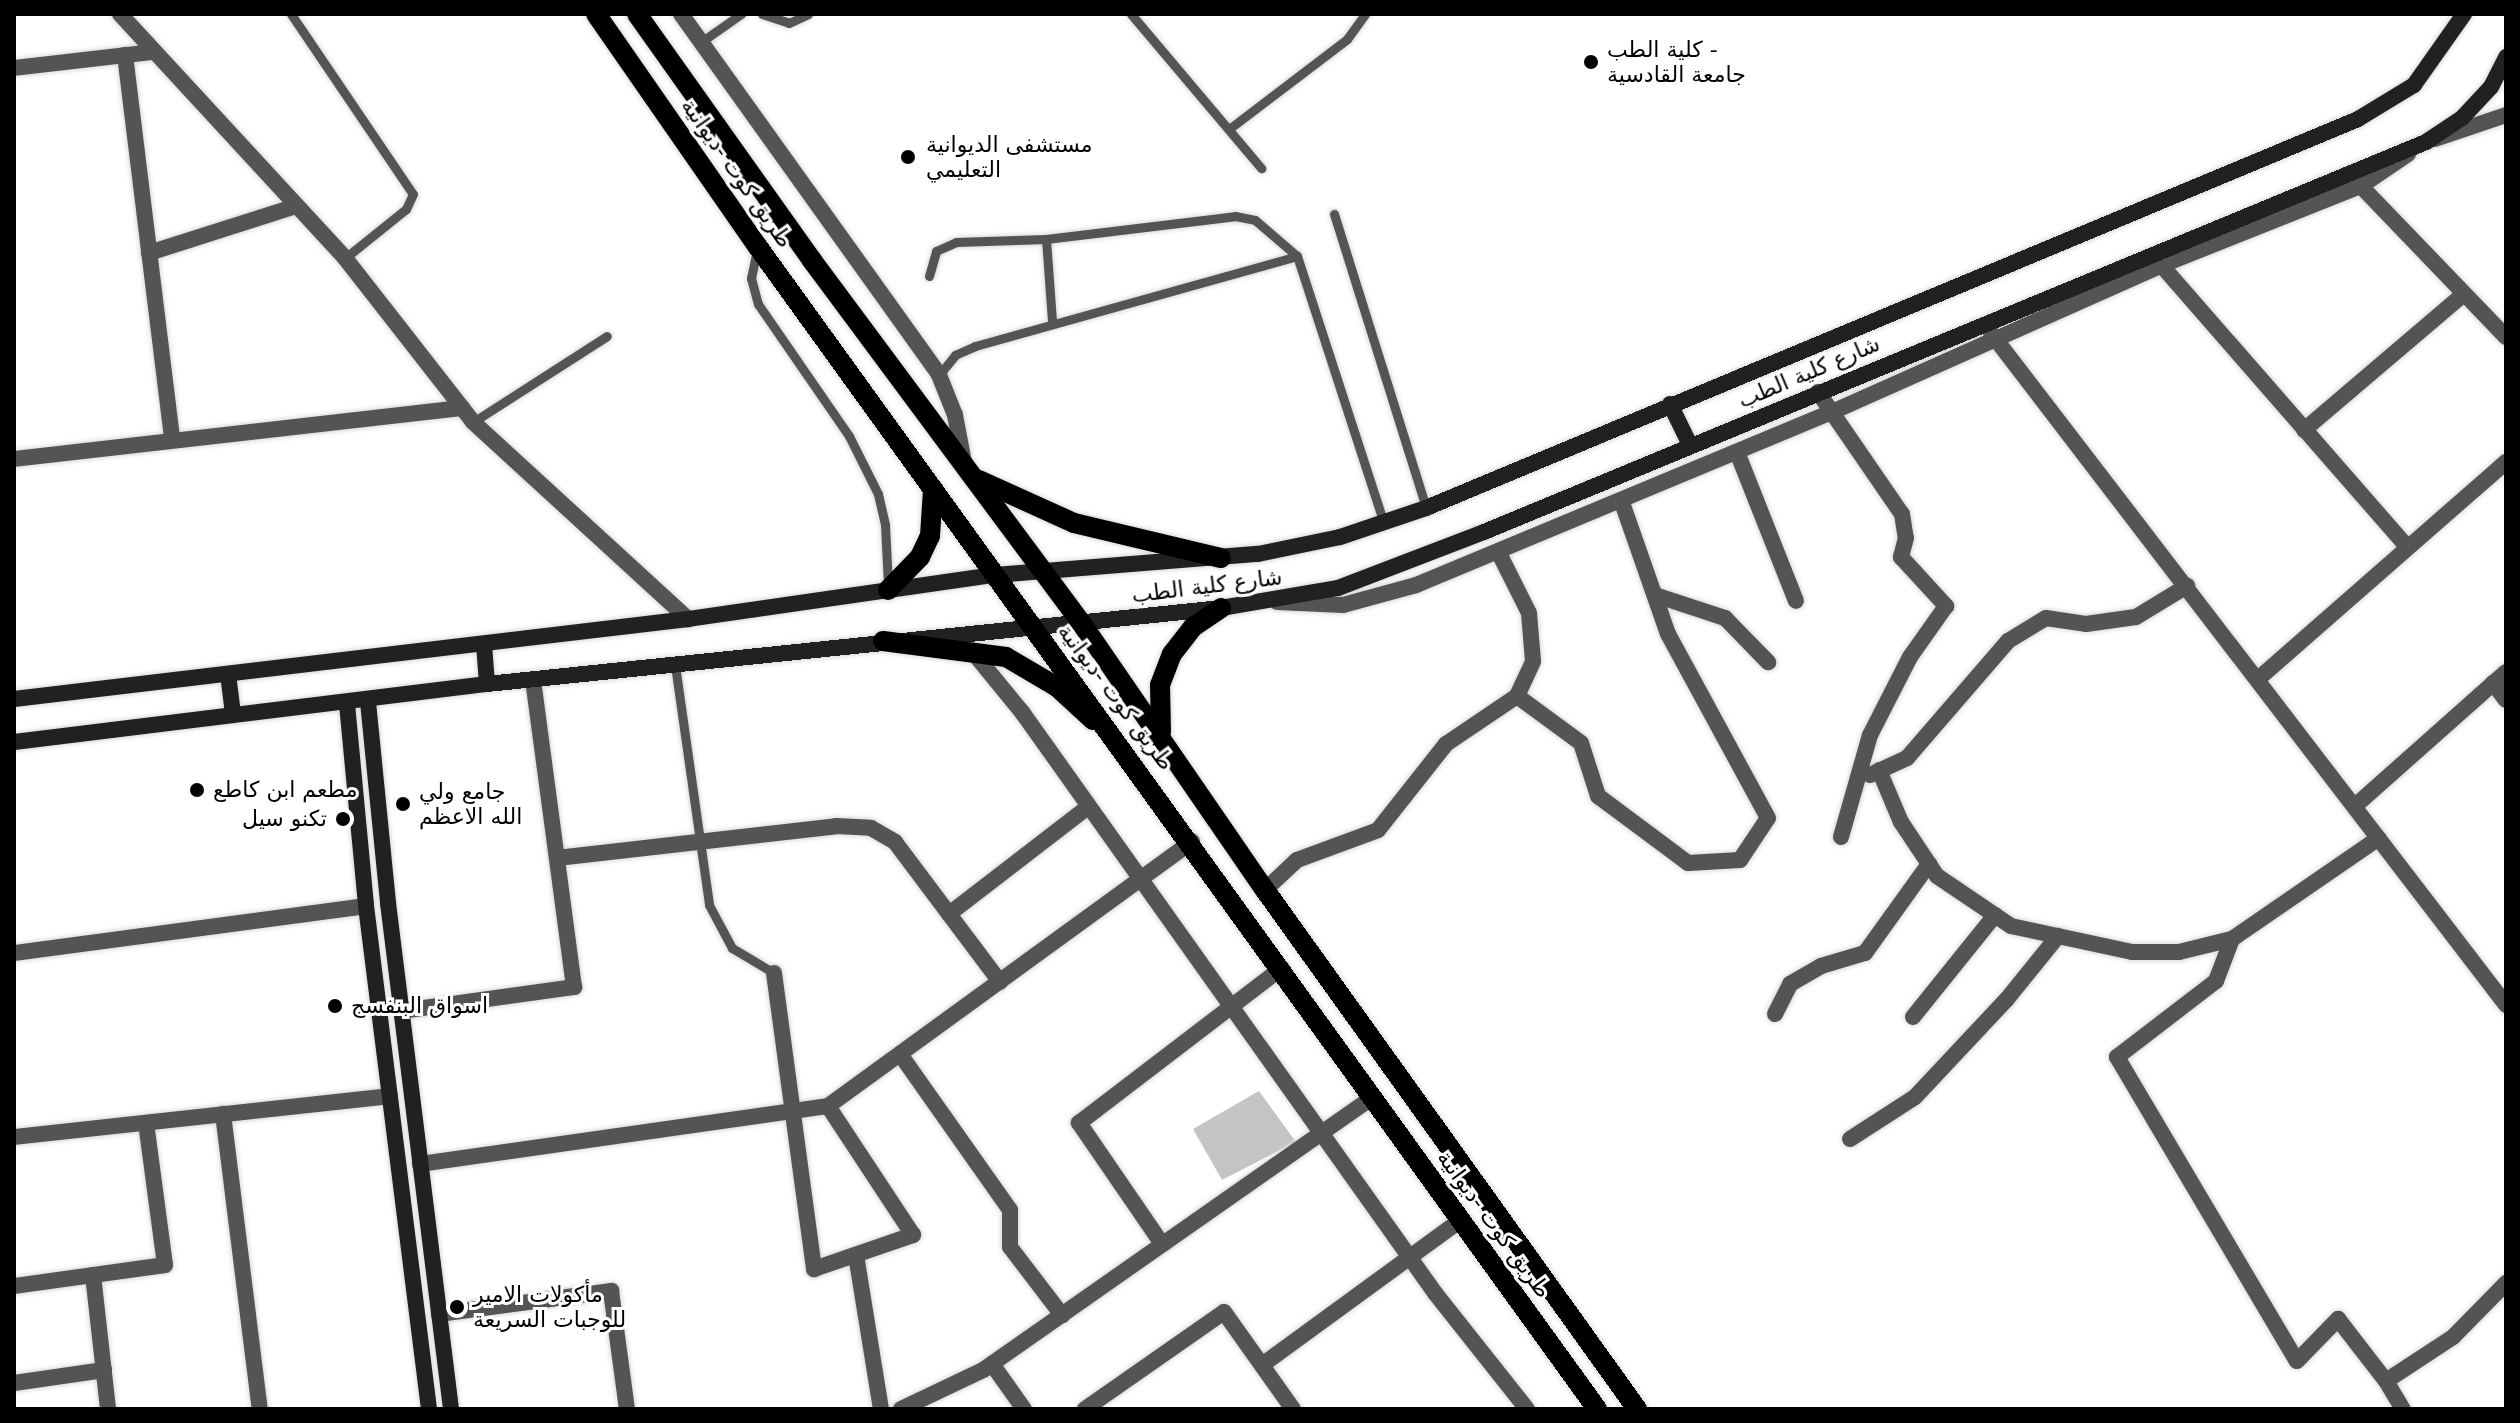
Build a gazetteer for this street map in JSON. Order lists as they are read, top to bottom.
{
  "streets": {
    "main road": ["طريق كوت -ديوانية", "شارع كلية الطب"]
  },
  "crossings": [
    ["طريق كوت -ديوانية", "شارع كلية الطب"]
  ],
  "places": [
    "كلية الطب - جامعة القادسية",
    "مستشفى الديوانية التعليمي",
    "مطعم ابن كاطع",
    "جامع ولي الله الاعظم",
    "تكنو سيل",
    "اسواق البنفسج",
    "مأكولات الامير للوجبات السريعة"
  ]
}
